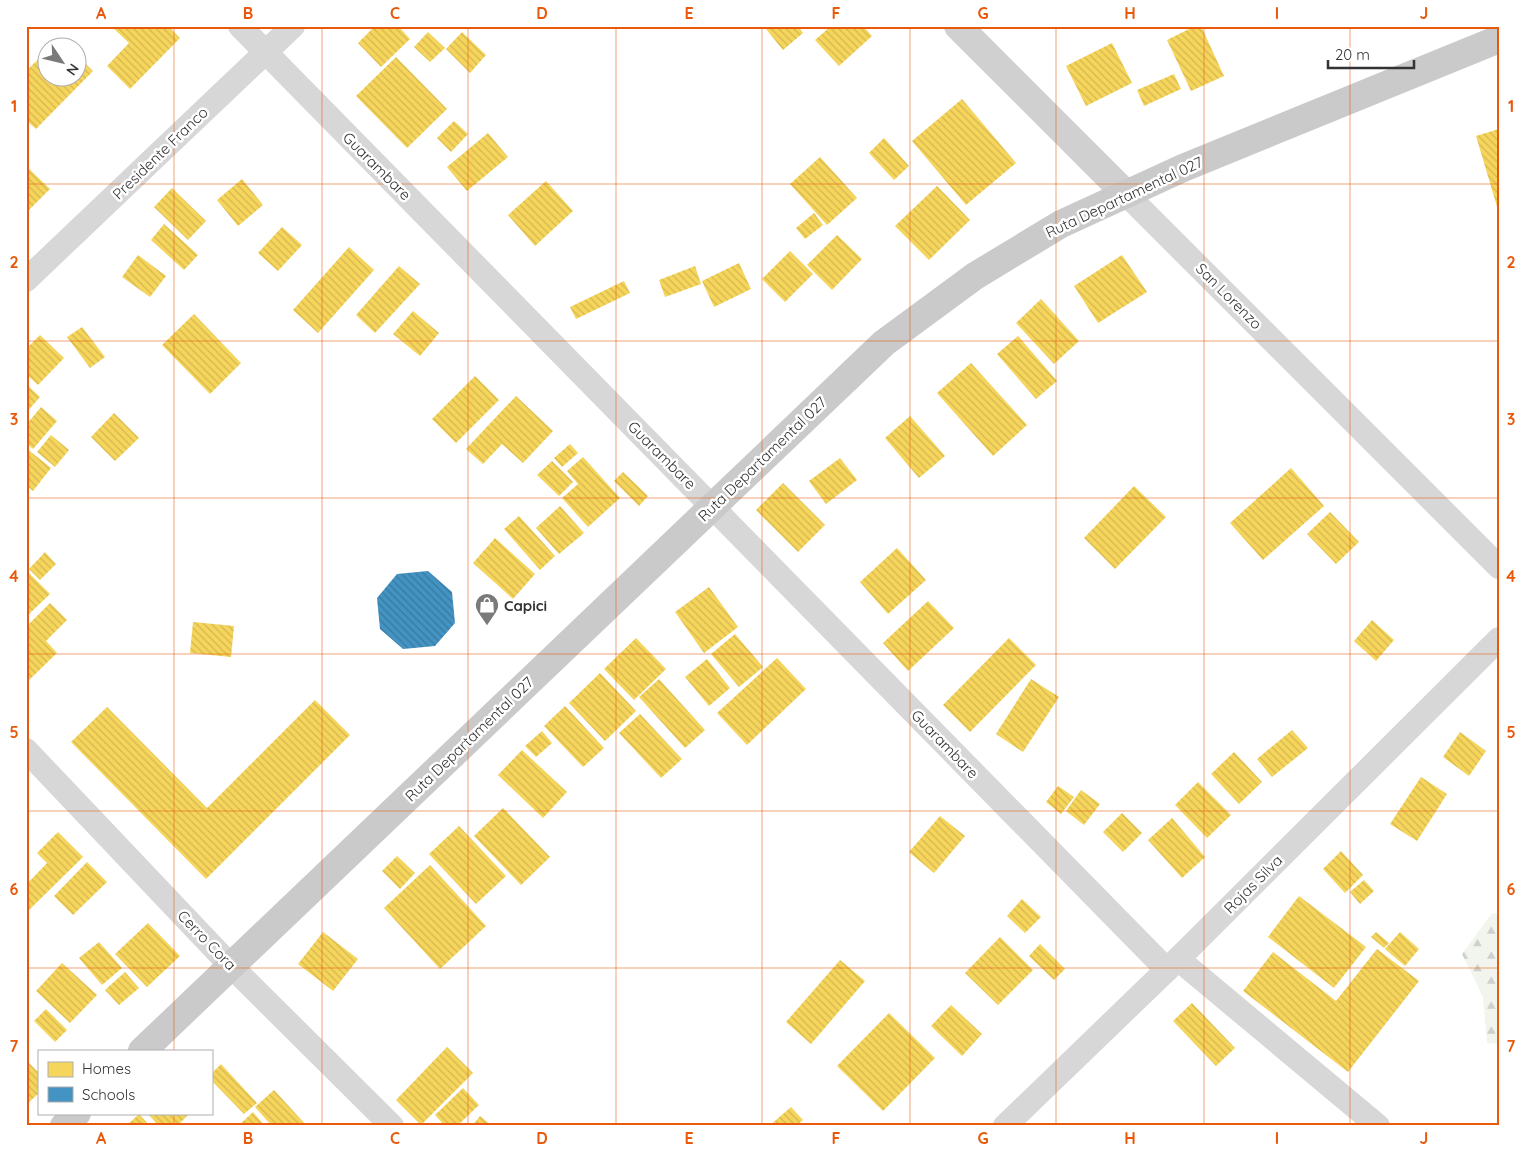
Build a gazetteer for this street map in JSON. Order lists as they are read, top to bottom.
{
  "streets": {
    "main road": ["Ruta Departamental 027"],
    "street": [
      "Presidente Franco",
      "Guarambare",
      "San Lorenzo",
      "Rojas Silva",
      "Cerro Cora"
    ]
  },
  "crossings": [
    ["Presidente Franco", "Guarambare"],
    ["Guarambare", "Ruta Departamental 027"],
    ["Guarambare", "Rojas Silva"],
    ["Ruta Departamental 027", "San Lorenzo"],
    ["Ruta Departamental 027", "Cerro Cora"]
  ],
  "places": {
    "shop": ["Capici"]
  },
  "legend": ["Homes", "Schools"],
  "scale_bar": "20 m",
  "north": "bottom right",
  "grid": {
    "columns": [
      "A",
      "B",
      "C",
      "D",
      "E",
      "F",
      "G",
      "H",
      "I",
      "J"
    ],
    "rows": [
      "1",
      "2",
      "3",
      "4",
      "5",
      "6",
      "7"
    ]
  }
}
